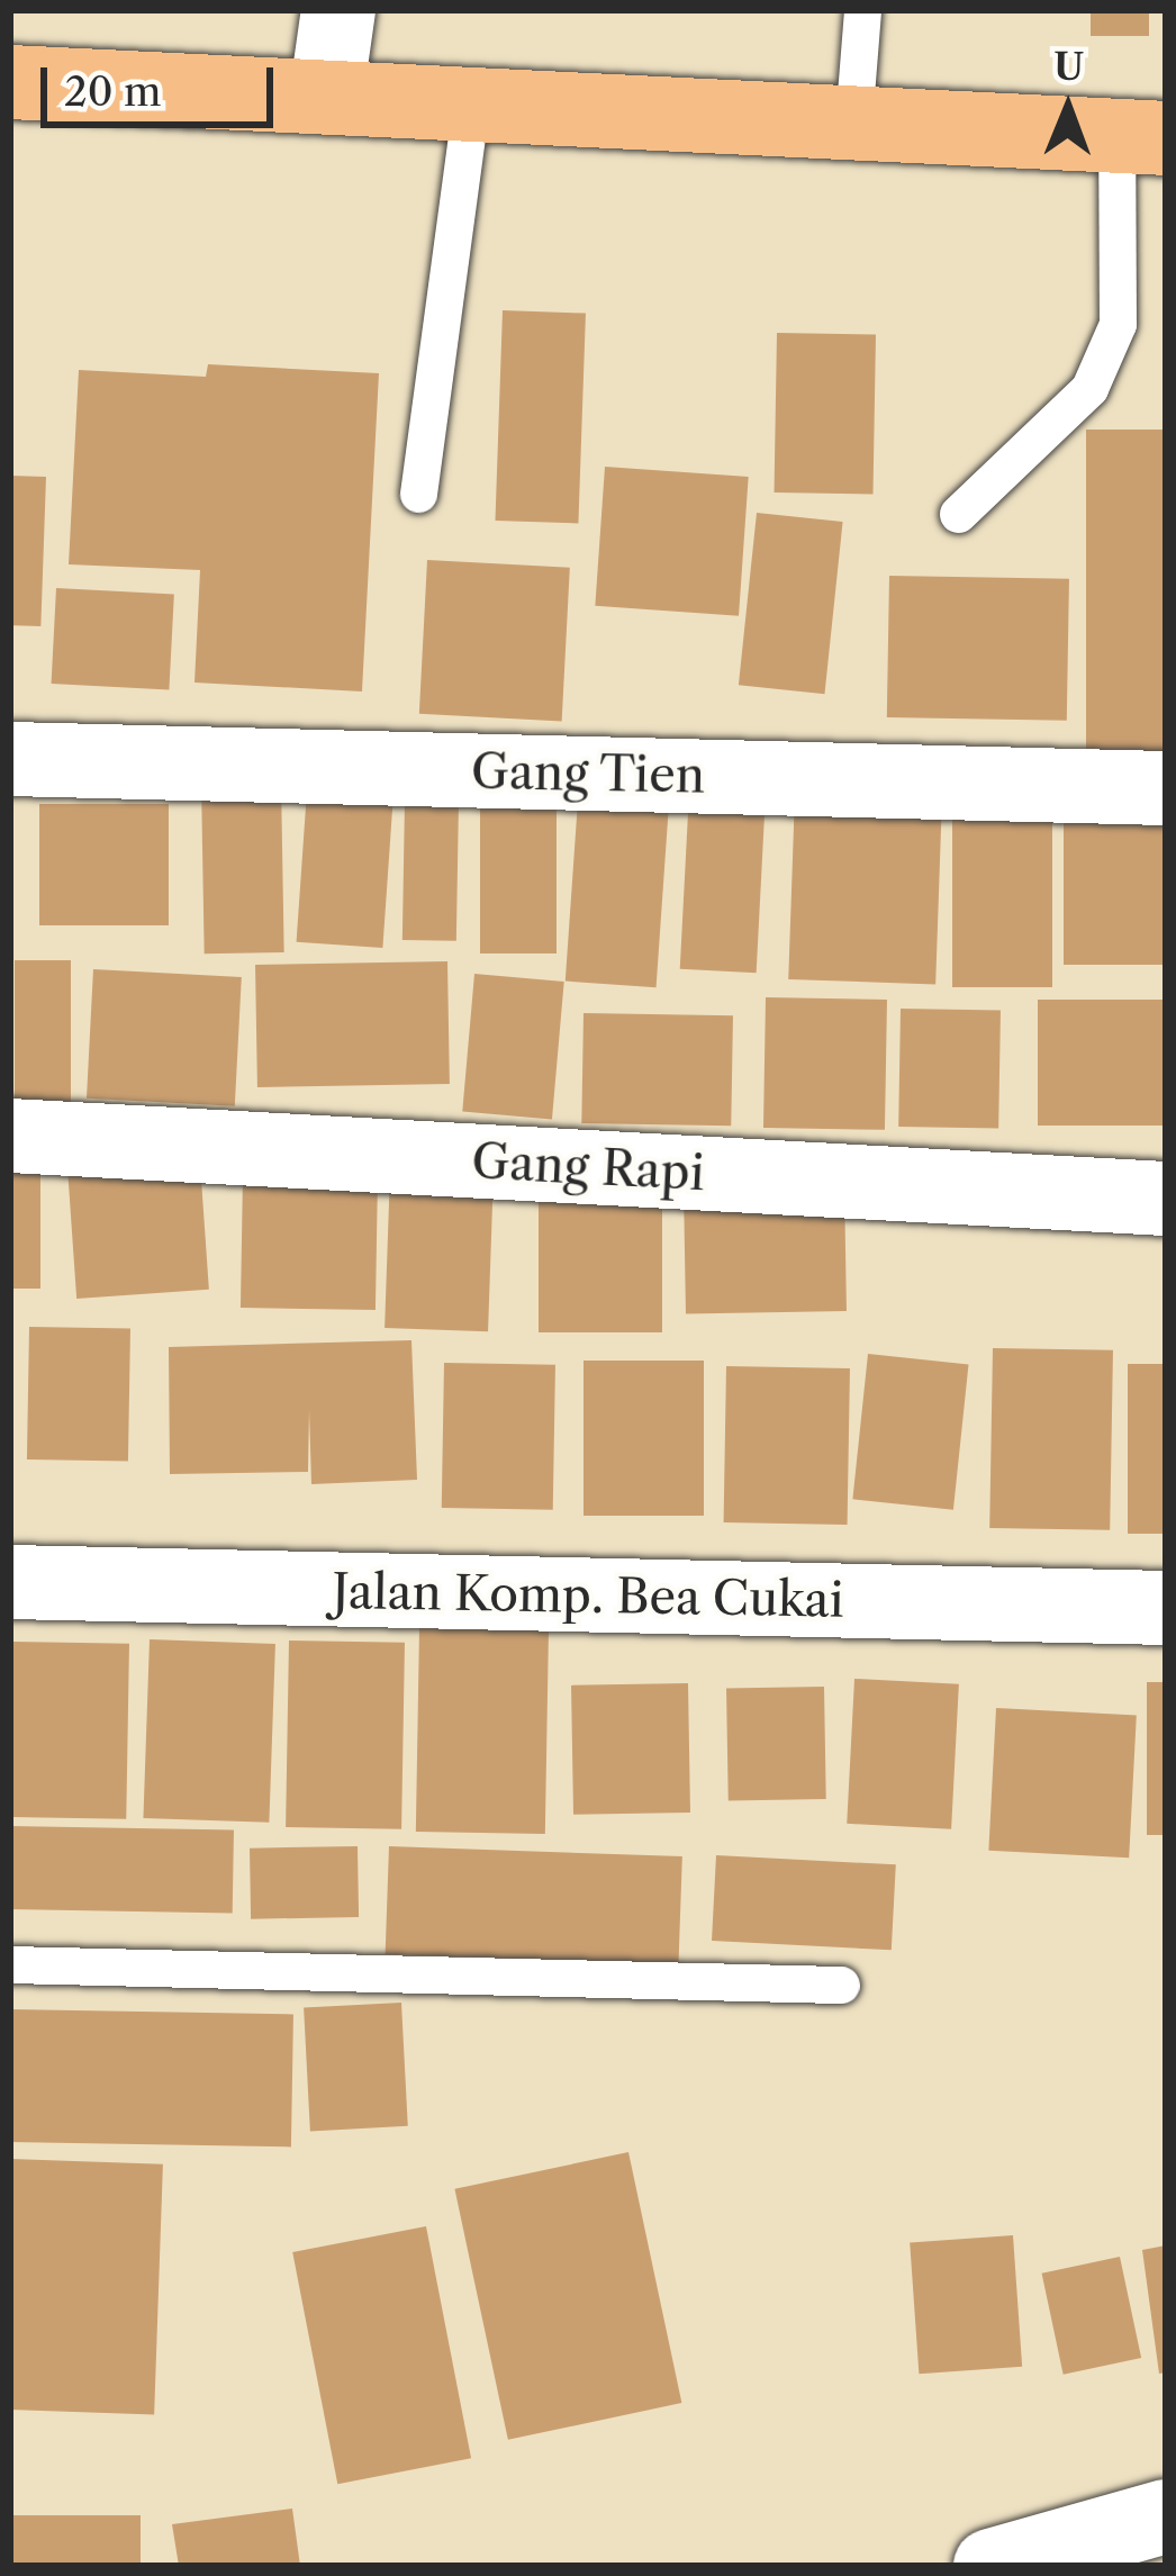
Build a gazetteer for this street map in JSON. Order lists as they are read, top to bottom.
{
  "streets": {
    "street": ["Gang Tien", "Gang Rapi", "Jalan Komp. Bea Cukai"]
  },
  "scale_bar": "20 m",
  "north": "top"
}
